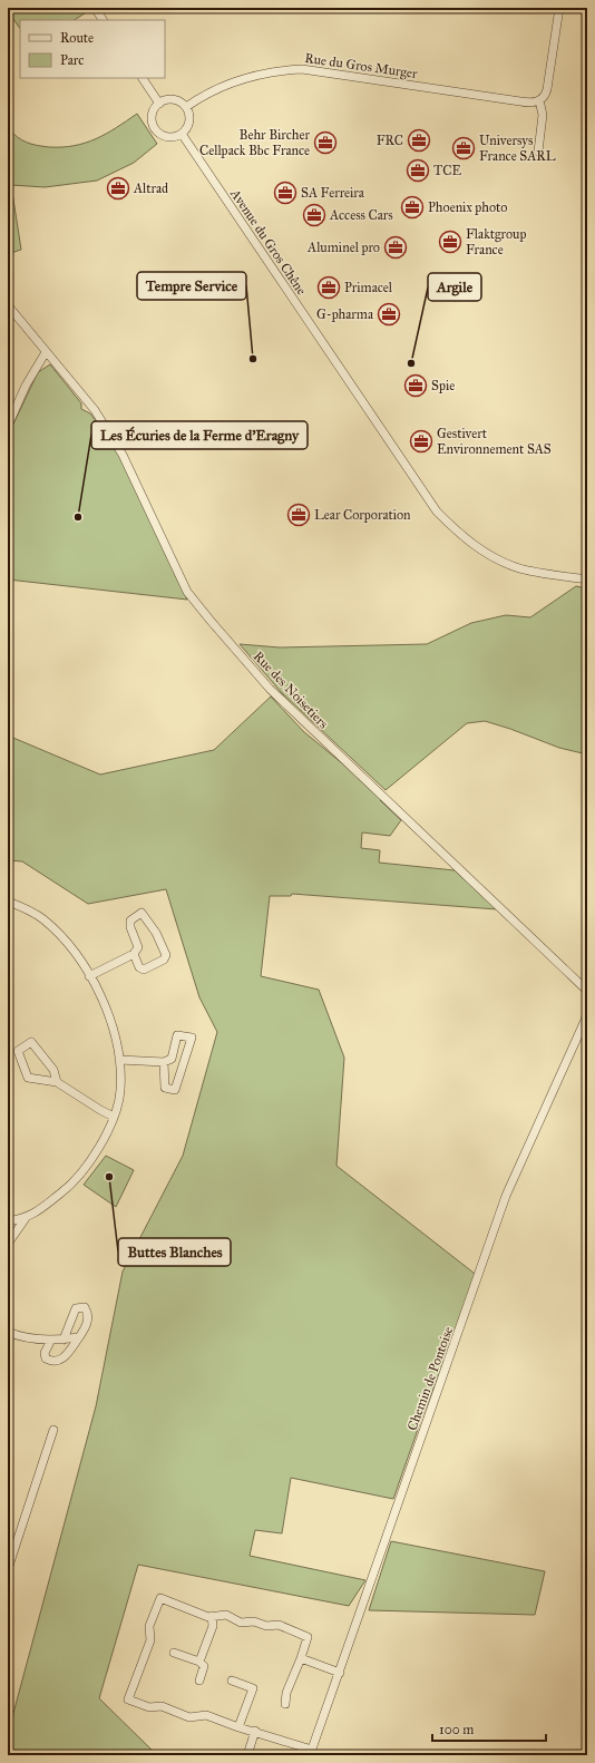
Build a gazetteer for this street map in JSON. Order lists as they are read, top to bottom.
{
  "streets": {
    "street": [
      "Rue du Gros Murger",
      "Avenue du Gros Chêne",
      "Rue des Noisetiers",
      "Chemin de Pontoise"
    ]
  },
  "crossings": [
    ["Rue du Gros Murger", "Avenue du Gros Chêne"]
  ],
  "places": {
    "office": [
      "FRC",
      "Behr Bircher Cellpack Bbc France",
      "Universys France SARL",
      "TCE",
      "Altrad",
      "SA Ferreira",
      "Phoenix photo",
      "Access Cars",
      "Flaktgroup France",
      "Aluminel pro",
      "Primacel",
      "G-pharma",
      "Spie",
      "Gestivert Environnement SAS",
      "Lear Corporation"
    ],
    "other": [
      "Tempre Service",
      "Argile",
      "Les Écuries de la Ferme d'Eragny",
      "Buttes Blanches"
    ]
  },
  "legend": ["Route", "Parc"],
  "scale_bar": "100 m"
}
